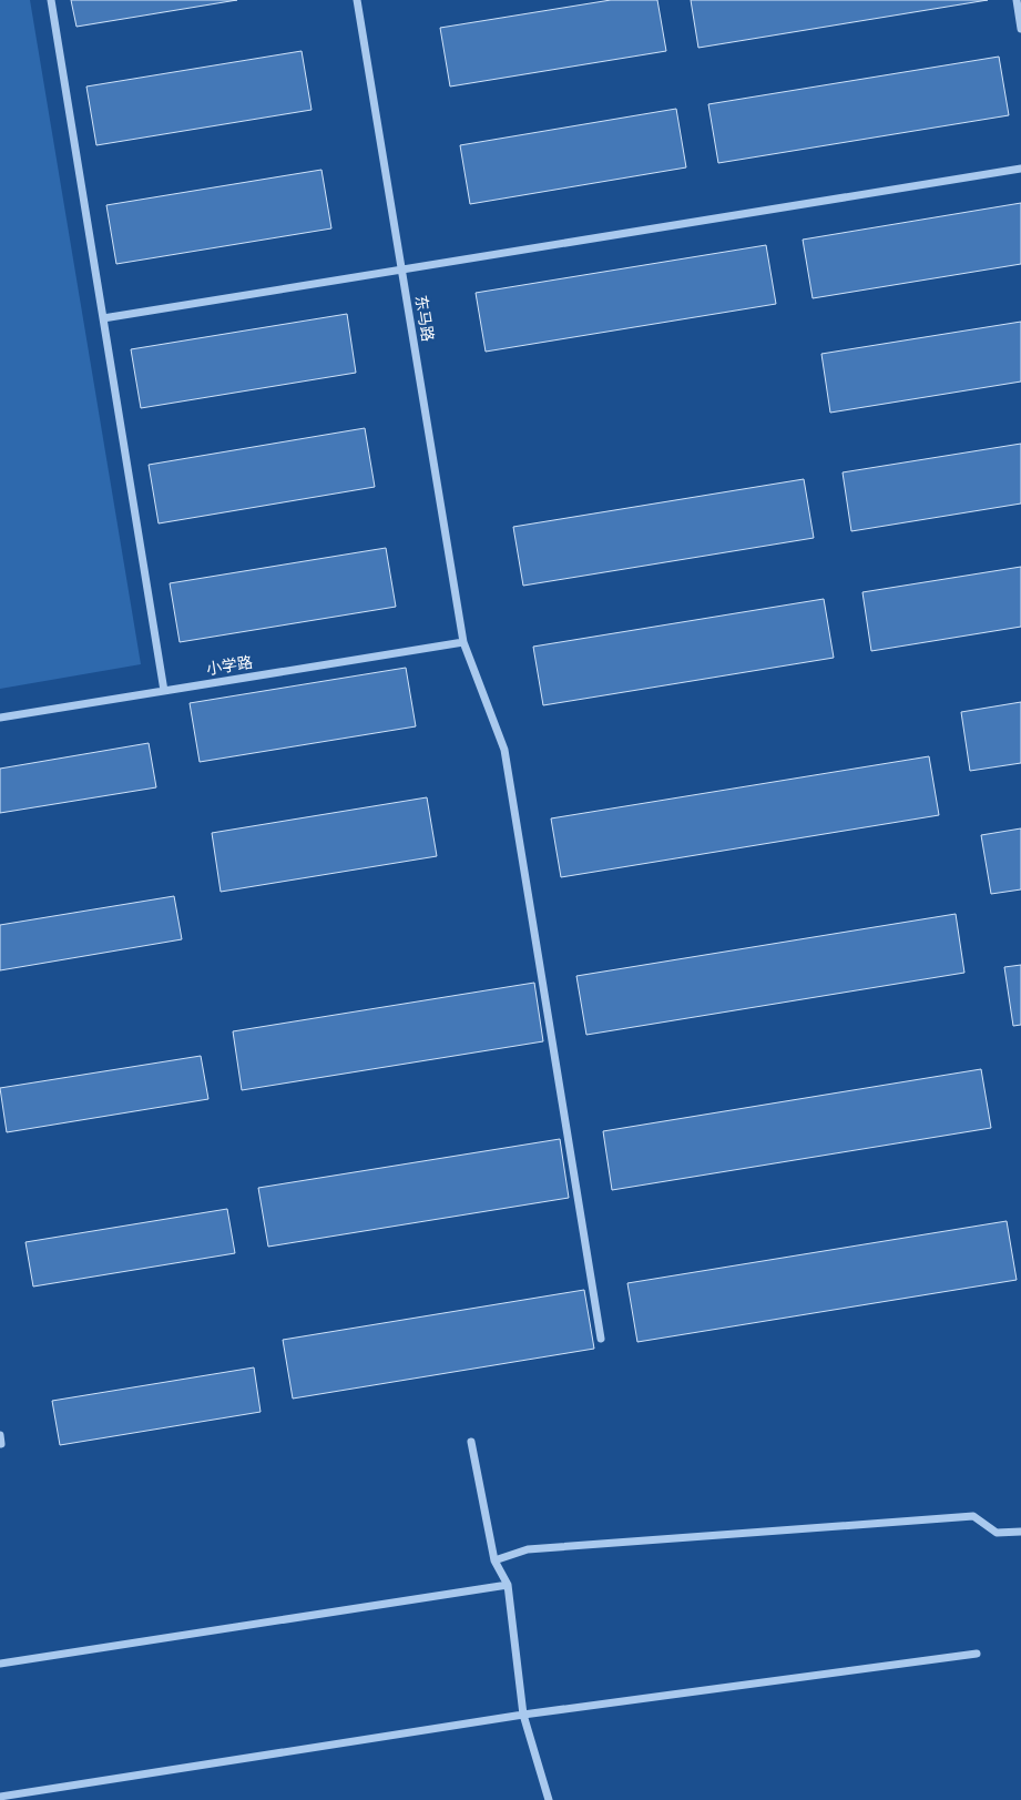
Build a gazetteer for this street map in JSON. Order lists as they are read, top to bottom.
{
  "streets": {
    "street": ["东马路", "小学路"]
  },
  "crossings": [
    ["东马路", "小学路"]
  ]
}
